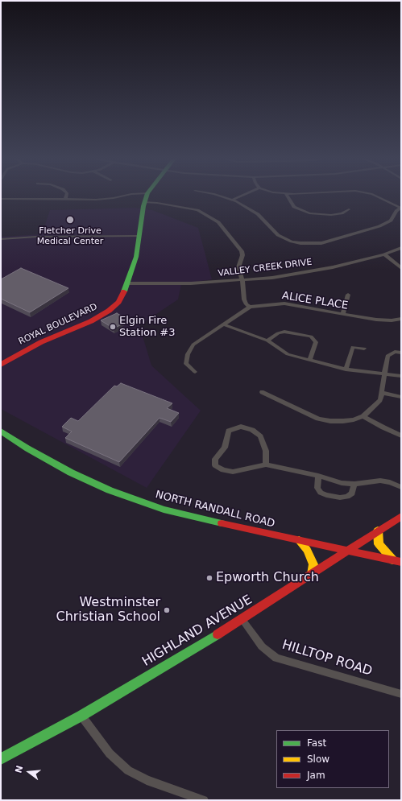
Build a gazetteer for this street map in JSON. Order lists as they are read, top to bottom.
{
  "streets": {
    "main road": ["ROYAL BOULEVARD", "NORTH RANDALL ROAD", "HIGHLAND AVENUE"],
    "street": ["VALLEY CREEK DRIVE", "ALICE PLACE", "HILLTOP ROAD"]
  },
  "crossings": [
    ["VALLEY CREEK DRIVE", "ROYAL BOULEVARD"],
    ["NORTH RANDALL ROAD", "HIGHLAND AVENUE"],
    ["HIGHLAND AVENUE", "HILLTOP ROAD"]
  ],
  "places": [
    "Fletcher Drive Medical Center",
    "Elgin Fire Station #3",
    "Epworth Church",
    "Westminster Christian School"
  ],
  "legend": ["Fast", "Slow", "Jam"],
  "north": "left"
}
